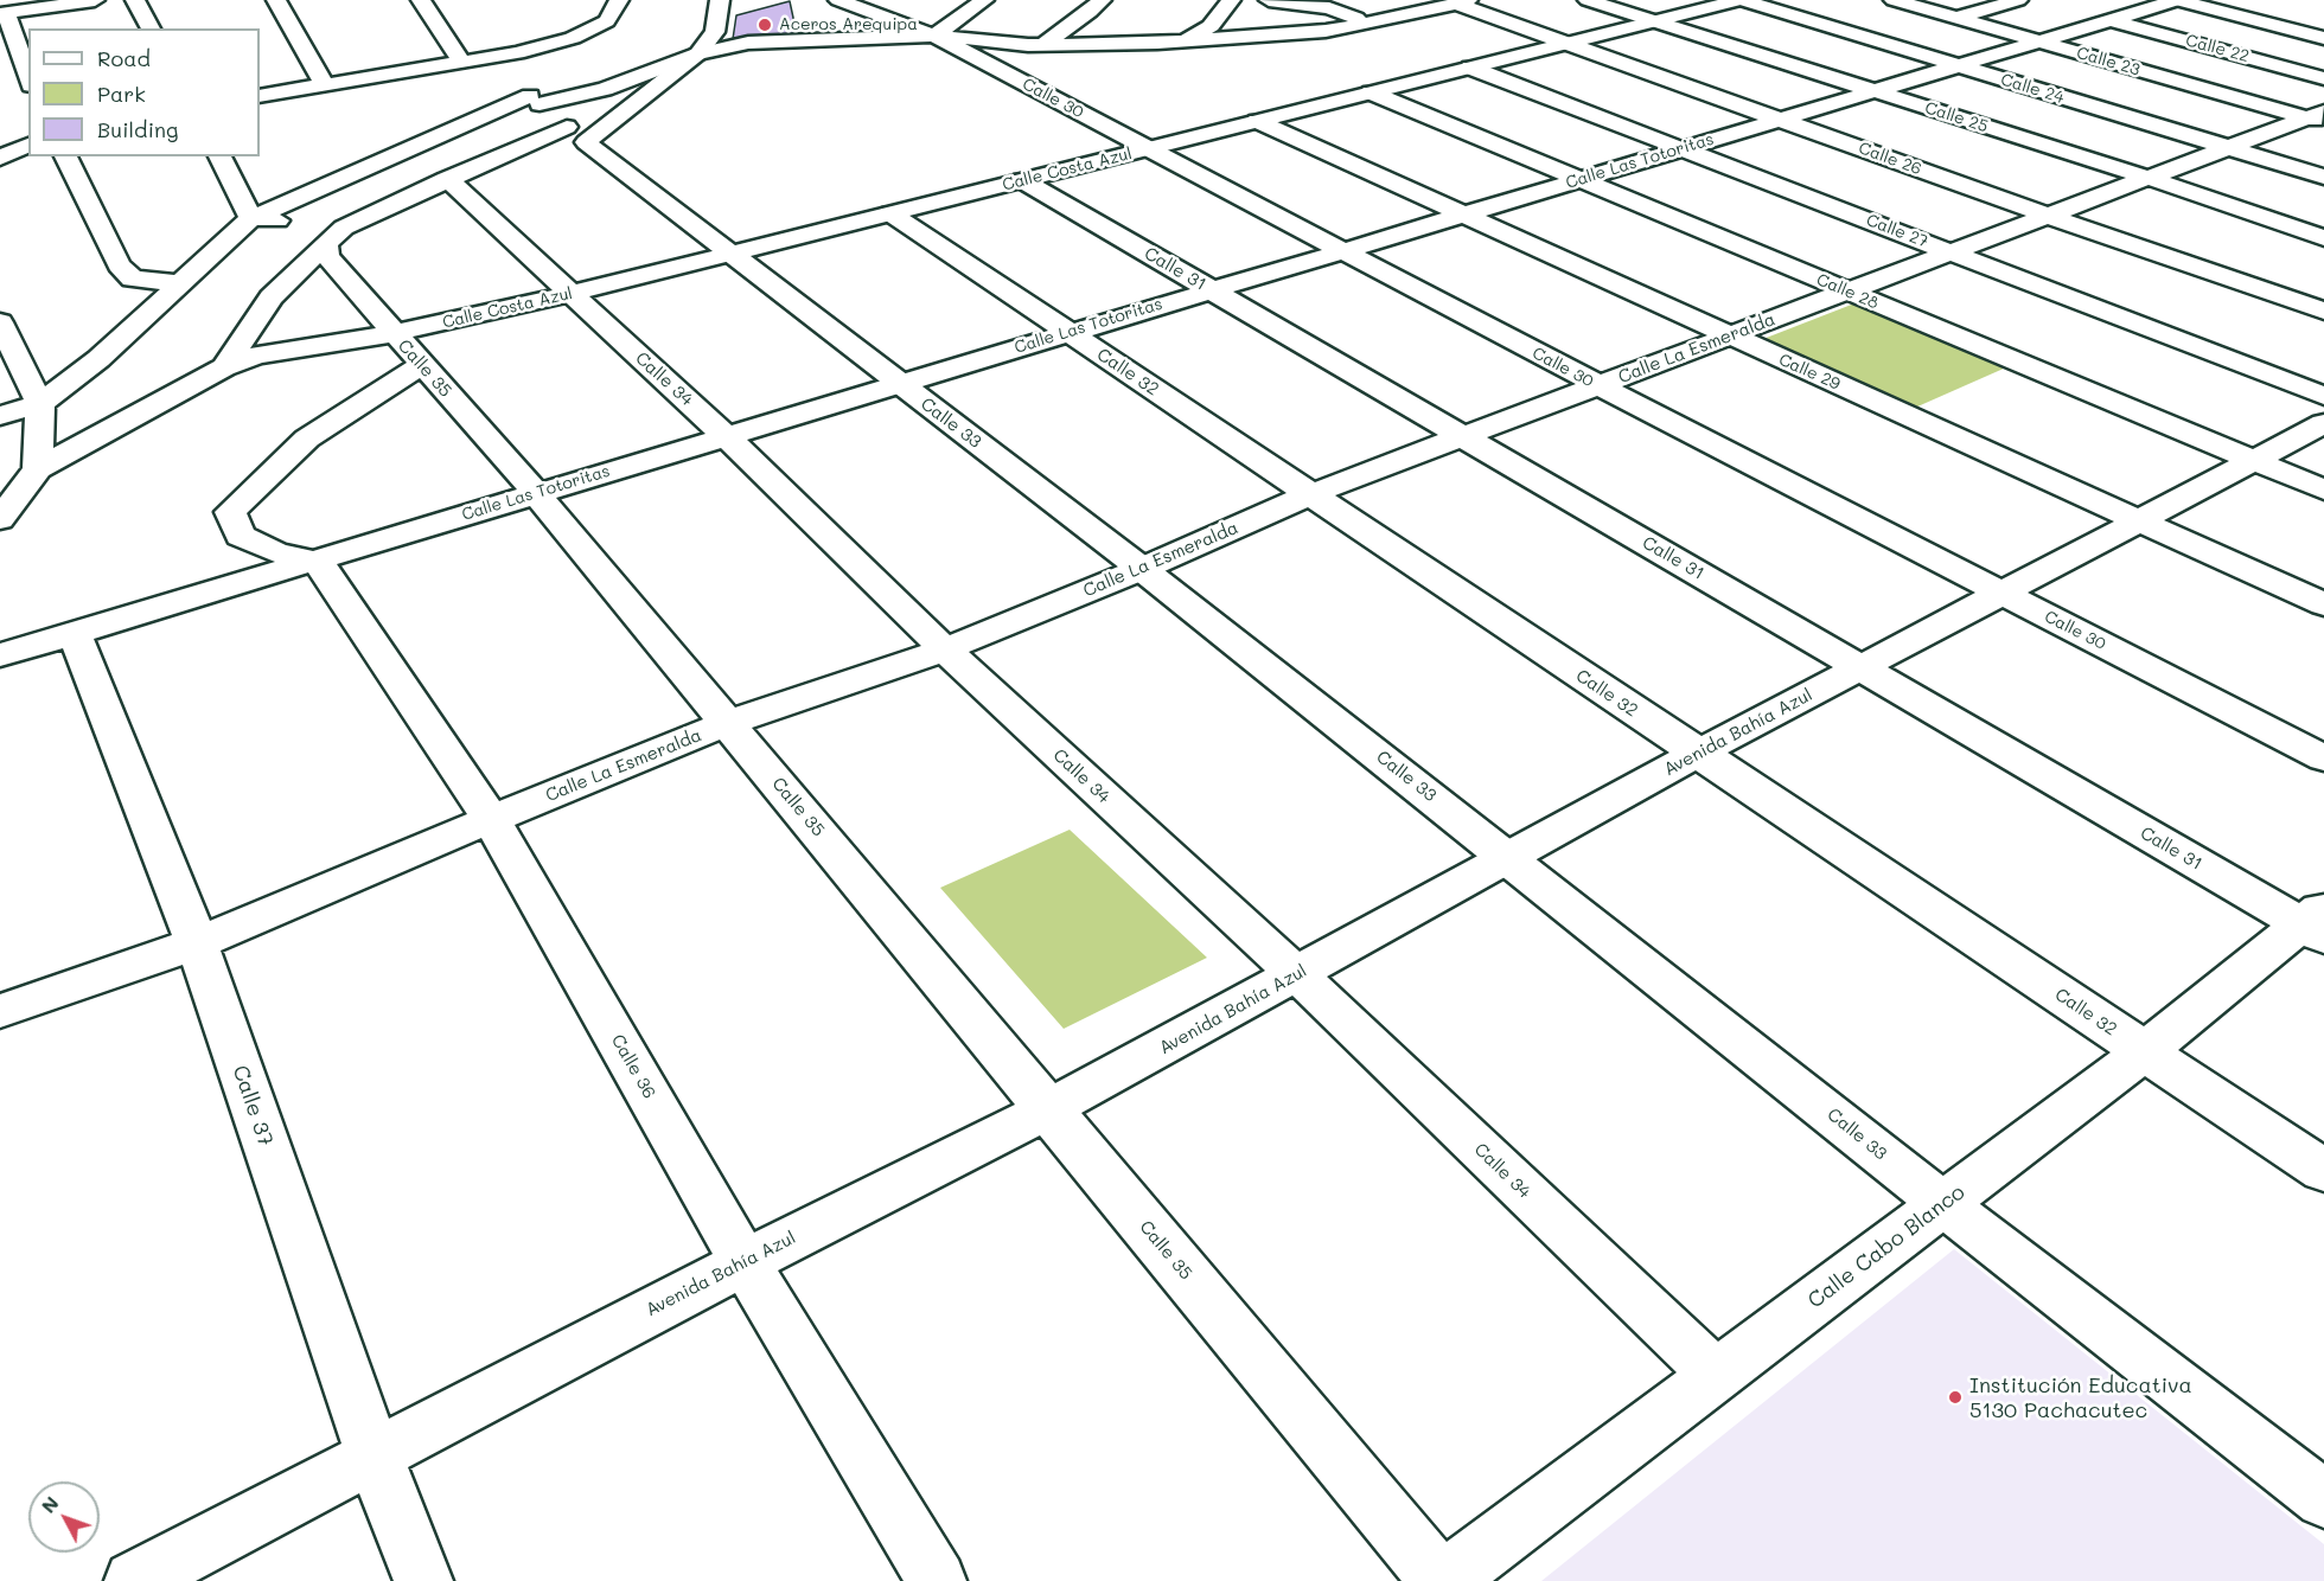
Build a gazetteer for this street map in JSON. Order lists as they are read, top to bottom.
{
  "streets": {
    "street": [
      "Calle 22",
      "Calle 23",
      "Calle 24",
      "Calle 30",
      "Calle 25",
      "Calle 26",
      "Calle Las Totoritas",
      "Calle Costa Azul",
      "Calle 27",
      "Calle 31",
      "Calle 28",
      "Calle La Esmeralda",
      "Calle 35",
      "Calle 32",
      "Calle 29",
      "Calle 34",
      "Calle 33",
      "Avenida Bahía Azul",
      "Calle 36",
      "Calle 37",
      "Calle Cabo Blanco"
    ]
  },
  "crossings": [
    ["Calle 22", "Calle Las Totoritas"],
    ["Calle 23", "Calle Las Totoritas"],
    ["Calle 23", "Calle La Esmeralda"],
    ["Calle 24", "Calle Las Totoritas"],
    ["Calle 24", "Calle Costa Azul"],
    ["Calle 24", "Calle La Esmeralda"],
    ["Calle 30", "Calle Las Totoritas"],
    ["Calle 30", "Calle Costa Azul"],
    ["Calle 30", "Calle La Esmeralda"],
    ["Calle 30", "Avenida Bahía Azul"],
    ["Calle 25", "Calle Las Totoritas"],
    ["Calle 25", "Calle Costa Azul"],
    ["Calle 25", "Calle La Esmeralda"],
    ["Calle 26", "Calle Las Totoritas"],
    ["Calle 26", "Calle Costa Azul"],
    ["Calle 26", "Calle La Esmeralda"],
    ["Calle Las Totoritas", "Calle 27"],
    ["Calle Las Totoritas", "Calle 31"],
    ["Calle Las Totoritas", "Calle 28"],
    ["Calle Las Totoritas", "Calle 35"],
    ["Calle Las Totoritas", "Calle 32"],
    ["Calle Las Totoritas", "Calle 29"],
    ["Calle Las Totoritas", "Calle 34"],
    ["Calle Las Totoritas", "Calle 33"],
    ["Calle Las Totoritas", "Calle 36"],
    ["Calle Las Totoritas", "Calle 37"],
    ["Calle Costa Azul", "Calle 27"],
    ["Calle Costa Azul", "Calle 31"],
    ["Calle Costa Azul", "Calle 28"],
    ["Calle Costa Azul", "Calle 35"],
    ["Calle Costa Azul", "Calle 32"],
    ["Calle Costa Azul", "Calle 29"],
    ["Calle Costa Azul", "Calle 34"],
    ["Calle Costa Azul", "Calle 33"],
    ["Calle 27", "Calle La Esmeralda"],
    ["Calle 31", "Calle La Esmeralda"],
    ["Calle 31", "Avenida Bahía Azul"],
    ["Calle 31", "Calle Cabo Blanco"],
    ["Calle 28", "Calle La Esmeralda"],
    ["Calle 28", "Avenida Bahía Azul"],
    ["Calle La Esmeralda", "Calle 35"],
    ["Calle La Esmeralda", "Calle 32"],
    ["Calle La Esmeralda", "Calle 29"],
    ["Calle La Esmeralda", "Calle 34"],
    ["Calle La Esmeralda", "Calle 33"],
    ["Calle La Esmeralda", "Calle 36"],
    ["Calle La Esmeralda", "Calle 37"],
    ["Calle 35", "Avenida Bahía Azul"],
    ["Calle 35", "Calle Cabo Blanco"],
    ["Calle 32", "Avenida Bahía Azul"],
    ["Calle 32", "Calle Cabo Blanco"],
    ["Calle 29", "Avenida Bahía Azul"],
    ["Calle 34", "Avenida Bahía Azul"],
    ["Calle 34", "Calle Cabo Blanco"],
    ["Calle 33", "Avenida Bahía Azul"],
    ["Calle 33", "Calle Cabo Blanco"],
    ["Avenida Bahía Azul", "Calle 36"],
    ["Avenida Bahía Azul", "Calle 37"]
  ],
  "places": ["Aceros Arequipa", "Institución Educativa 5130 Pachacutec"],
  "legend": ["Road", "Park", "Building"],
  "north": "top left"
}
